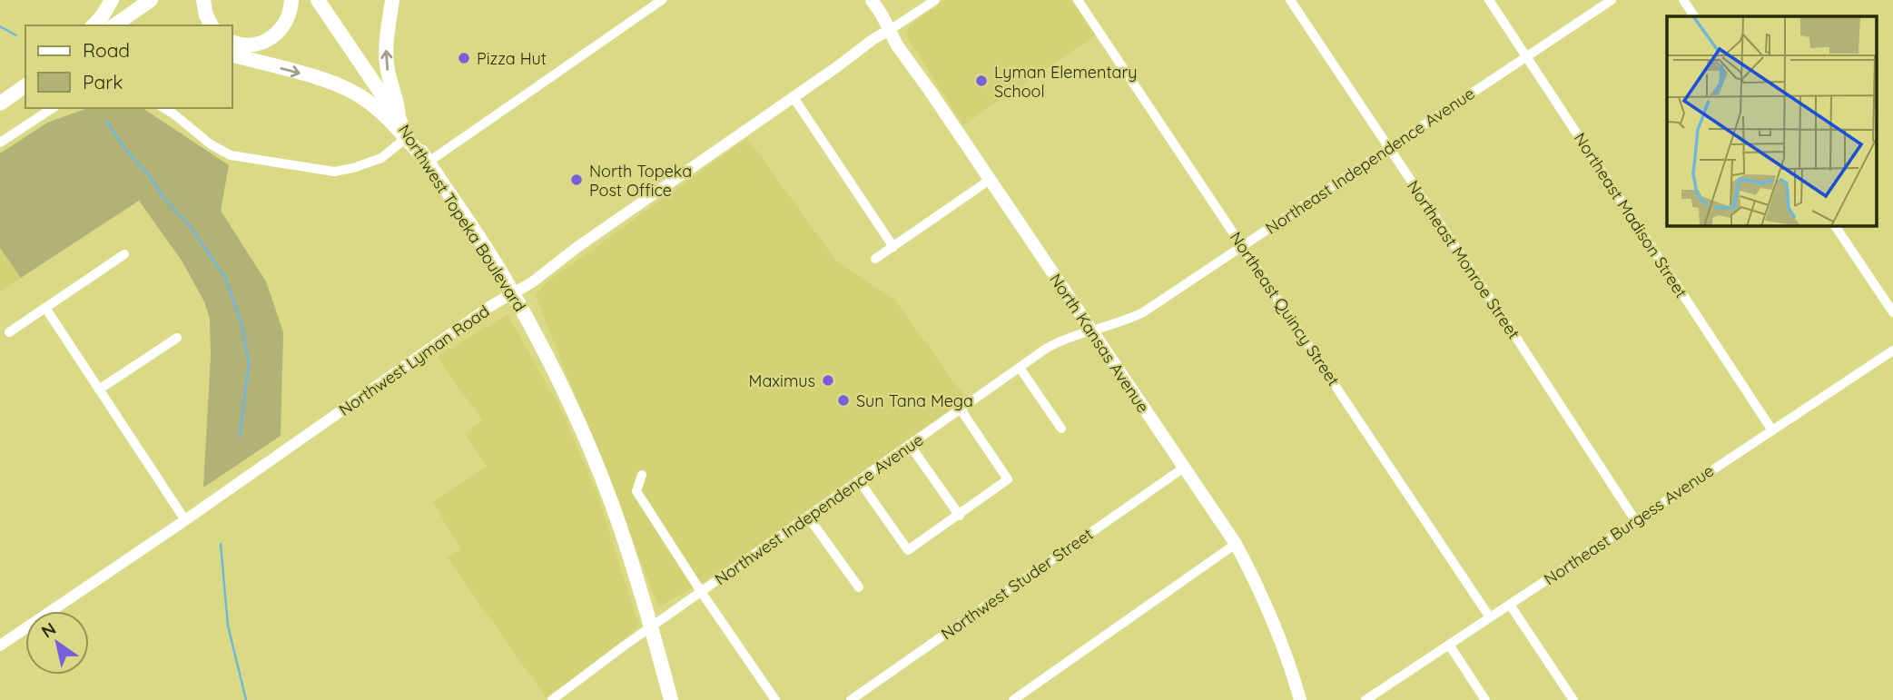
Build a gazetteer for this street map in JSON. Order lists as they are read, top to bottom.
{
  "streets": {
    "main road": ["Northwest Topeka Boulevard", "North Kansas Avenue"],
    "street": [
      "Northeast Independence Avenue",
      "Northeast Madison Street",
      "Northeast Monroe Street",
      "Northeast Quincy Street",
      "Northwest Lyman Road",
      "Northwest Independence Avenue",
      "Northeast Burgess Avenue",
      "Northwest Studer Street"
    ]
  },
  "crossings": [
    ["Northeast Independence Avenue", "Northeast Madison Street"],
    ["Northeast Independence Avenue", "Northeast Monroe Street"],
    ["Northeast Independence Avenue", "Northeast Quincy Street"],
    ["Northeast Independence Avenue", "North Kansas Avenue"],
    ["Northeast Independence Avenue", "Northwest Independence Avenue"],
    ["Northeast Madison Street", "Northeast Burgess Avenue"],
    ["Northwest Topeka Boulevard", "Northwest Lyman Road"],
    ["Northwest Topeka Boulevard", "Northwest Independence Avenue"],
    ["Northeast Monroe Street", "Northeast Burgess Avenue"],
    ["Northeast Quincy Street", "Northeast Burgess Avenue"],
    ["North Kansas Avenue", "Northwest Lyman Road"],
    ["North Kansas Avenue", "Northwest Independence Avenue"],
    ["North Kansas Avenue", "Northwest Studer Street"]
  ],
  "places": [
    "Pizza Hut",
    "Lyman Elementary School",
    "North Topeka Post Office",
    "Maximus",
    "Sun Tana Mega"
  ],
  "legend": ["Road", "Park"],
  "north": "top left"
}
